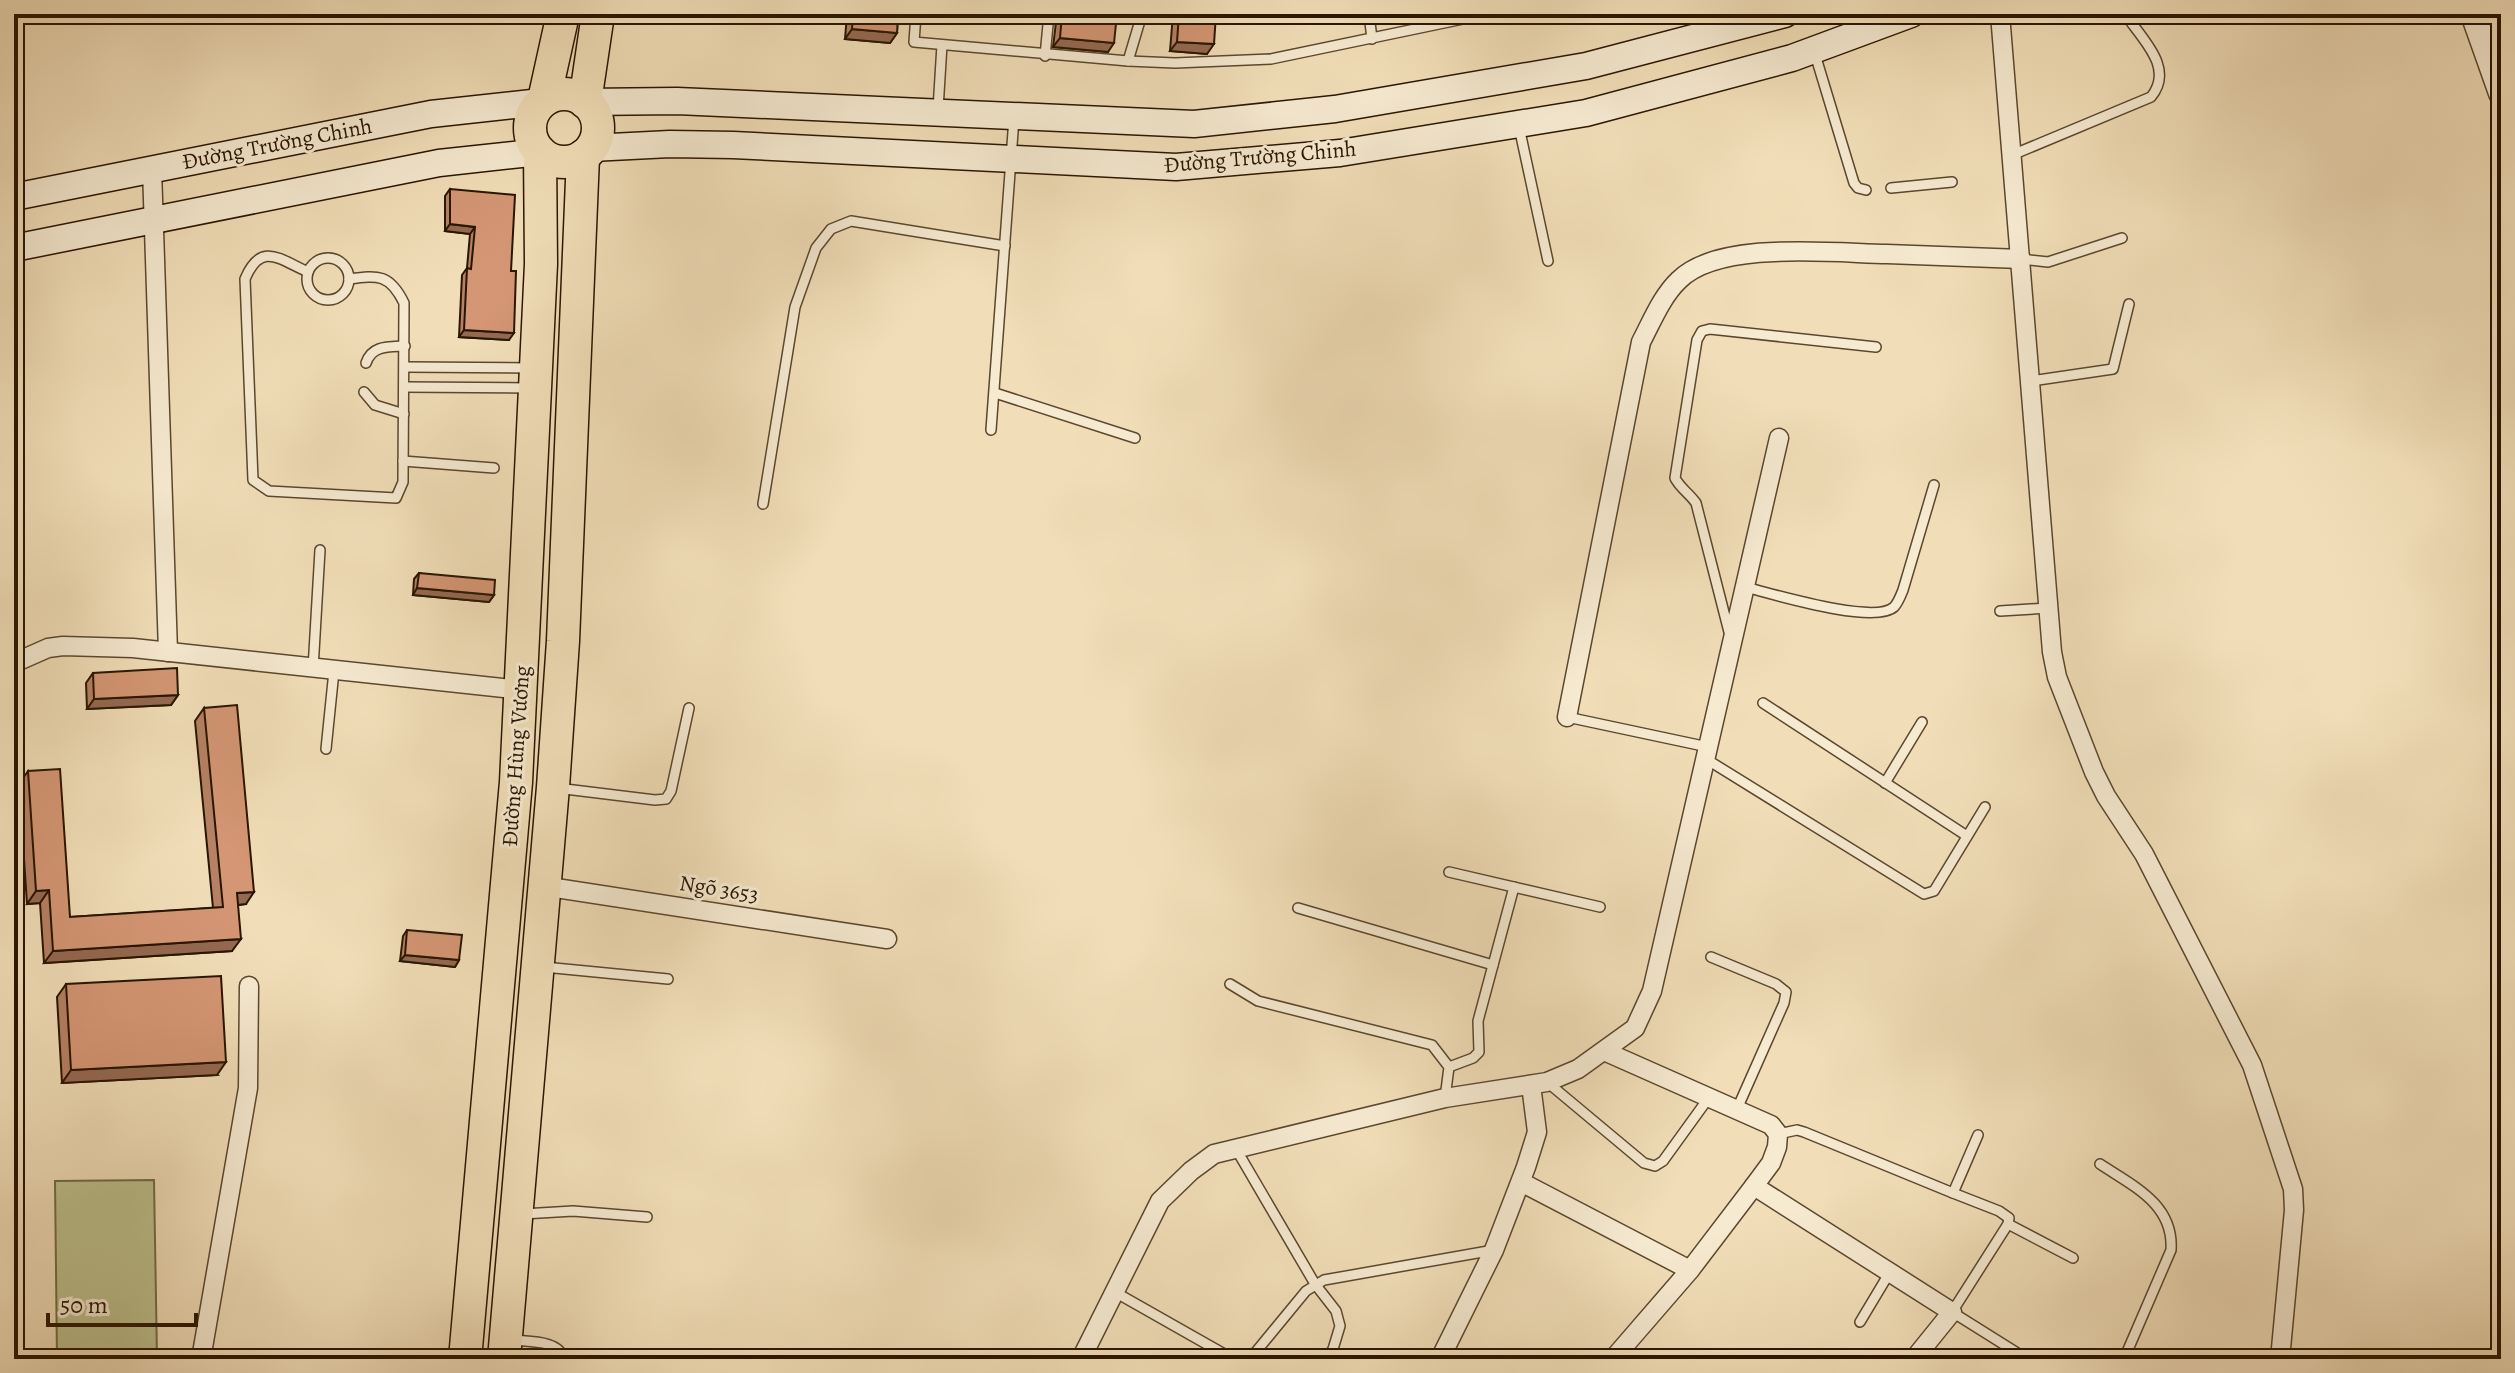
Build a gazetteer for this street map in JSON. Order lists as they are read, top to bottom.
{
  "streets": {
    "highway": ["Đường Hùng Vương"],
    "main road": ["Đường Trường Chinh"],
    "street": ["Ngõ 3653"]
  },
  "crossings": [
    ["Đường Trường Chinh", "Đường Hùng Vương"],
    ["Đường Hùng Vương", "Ngõ 3653"]
  ],
  "scale_bar": "50 m"
}
